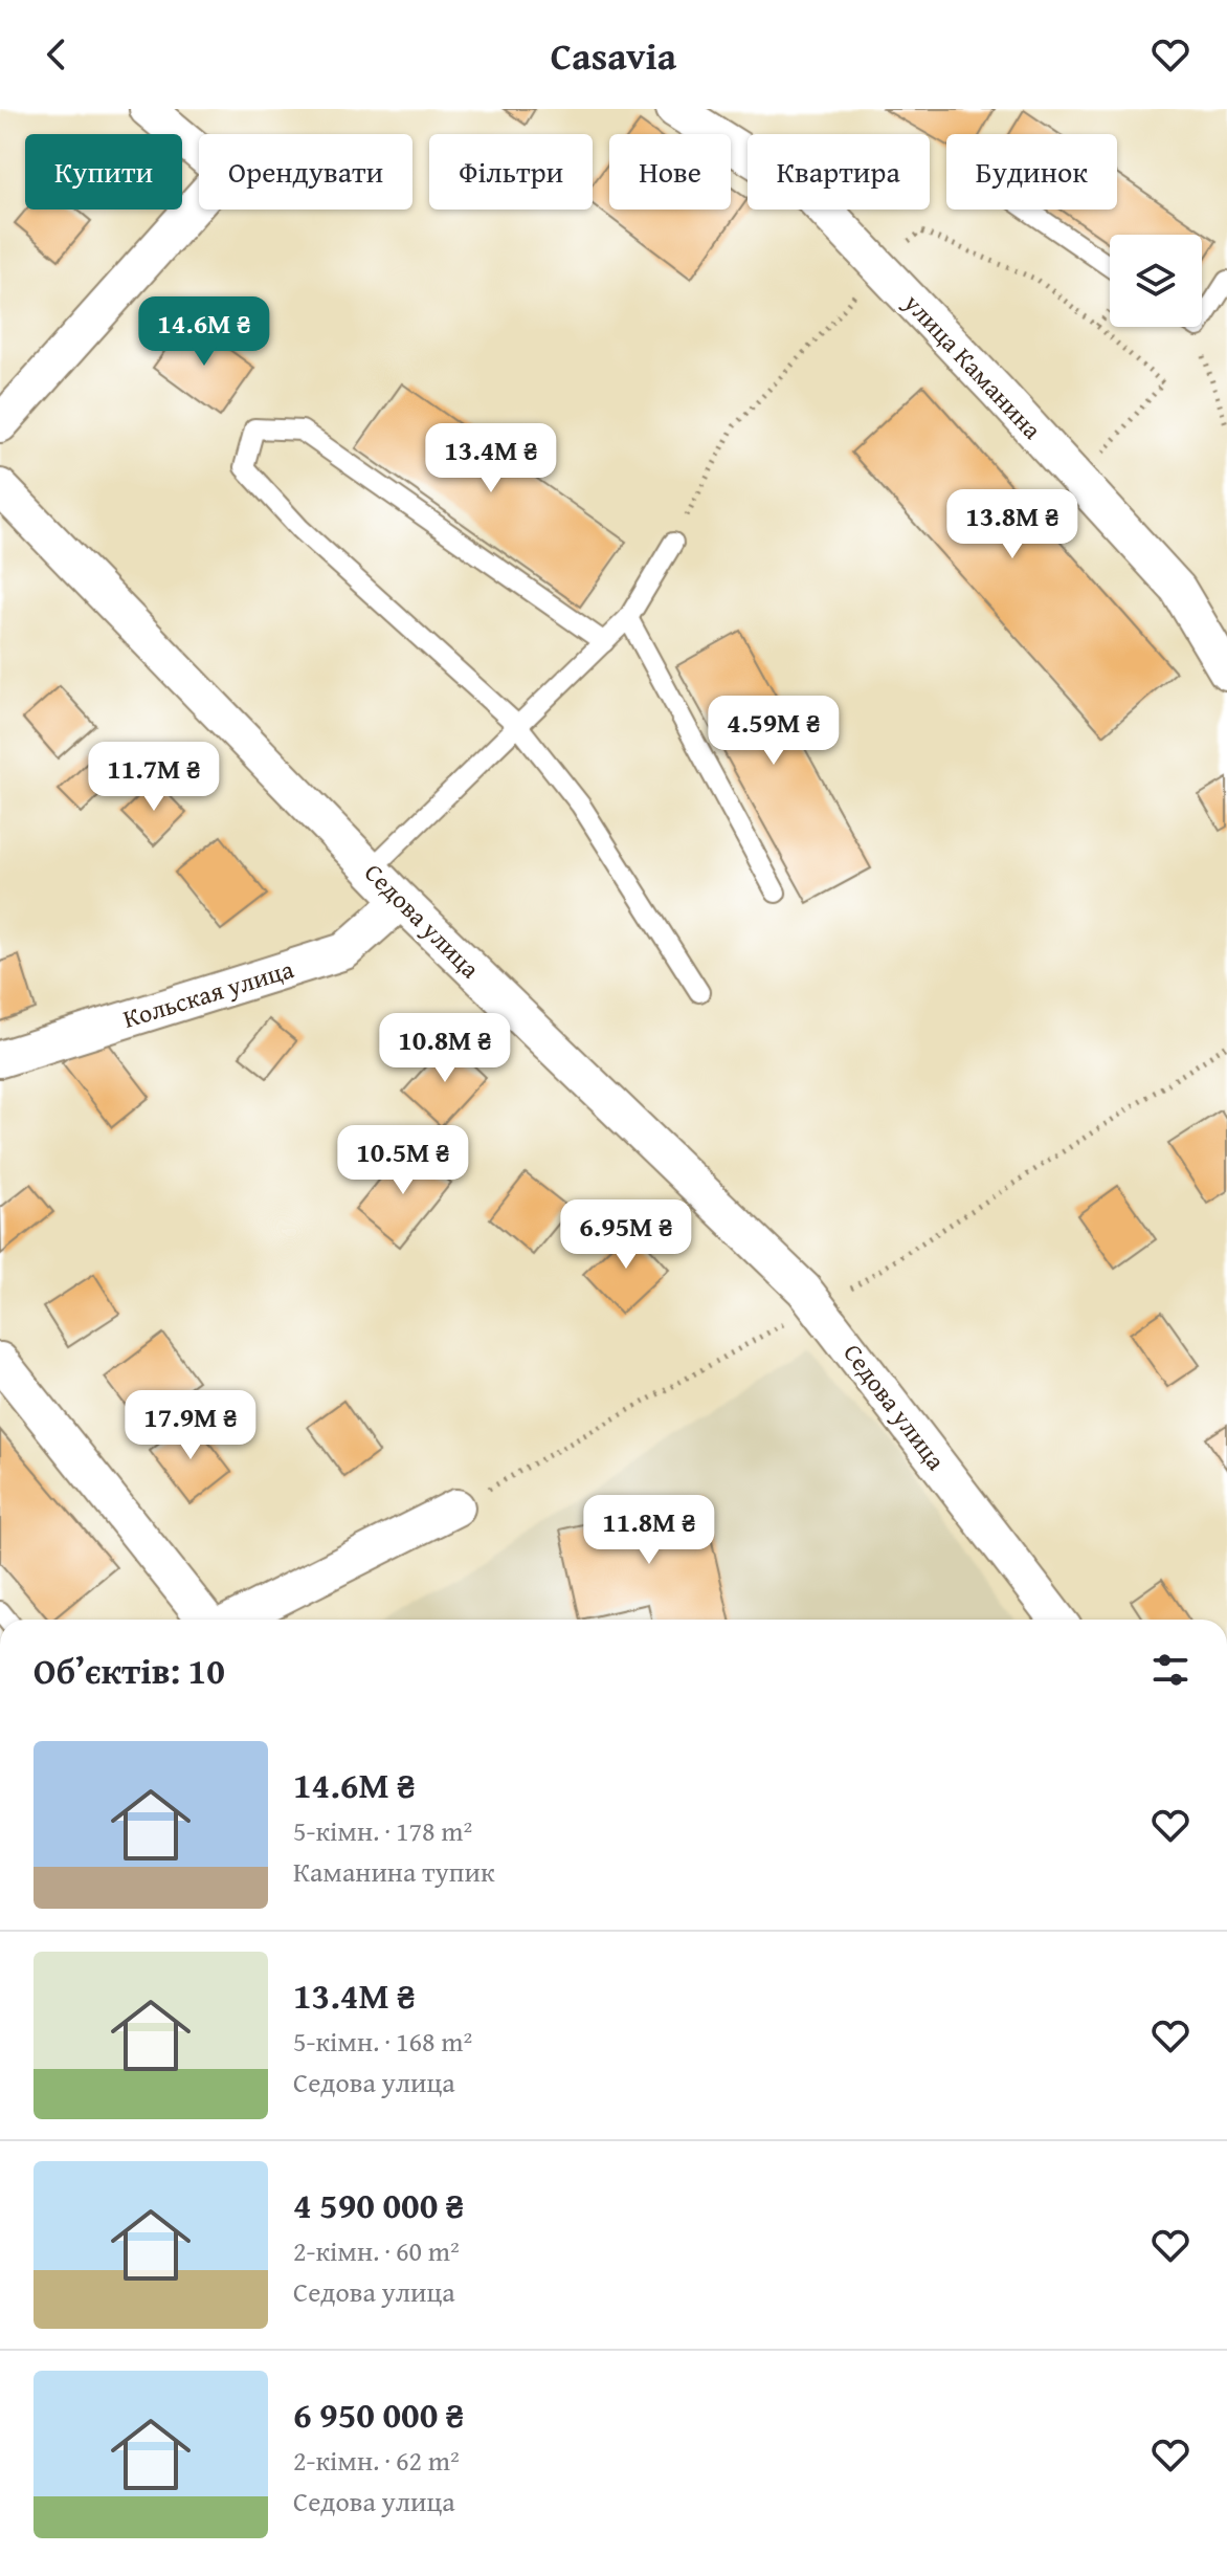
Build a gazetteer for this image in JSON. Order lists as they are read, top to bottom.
{
  "streets": {
    "street": ["улица Каманина", "Седова улица", "Кольская улица"]
  },
  "crossings": [
    ["Седова улица", "Кольская улица"]
  ],
  "page": {
    "header": "Casavia",
    "chip": [
      "Купити",
      "Орендувати",
      "Фільтри",
      "Нове",
      "Квартира",
      "Будинок"
    ],
    "price": [
      "14.6M ₴",
      "13.4M ₴",
      "13.8M ₴",
      "4.59M ₴",
      "11.7M ₴",
      "10.8M ₴",
      "10.5M ₴",
      "6.95M ₴",
      "17.9M ₴",
      "11.8M ₴"
    ],
    "heading": "Об’єктів: 10",
    "list": [
      {
        "name": "14.6M ₴",
        "note": "5-кімн. · 178 m² · Каманина тупик"
      },
      {
        "name": "13.4M ₴",
        "note": "5-кімн. · 168 m² · Седова улица"
      },
      {
        "name": "4 590 000 ₴",
        "note": "2-кімн. · 60 m² · Седова улица"
      },
      {
        "name": "6 950 000 ₴",
        "note": "2-кімн. · 62 m² · Седова улица"
      }
    ]
  }
}
